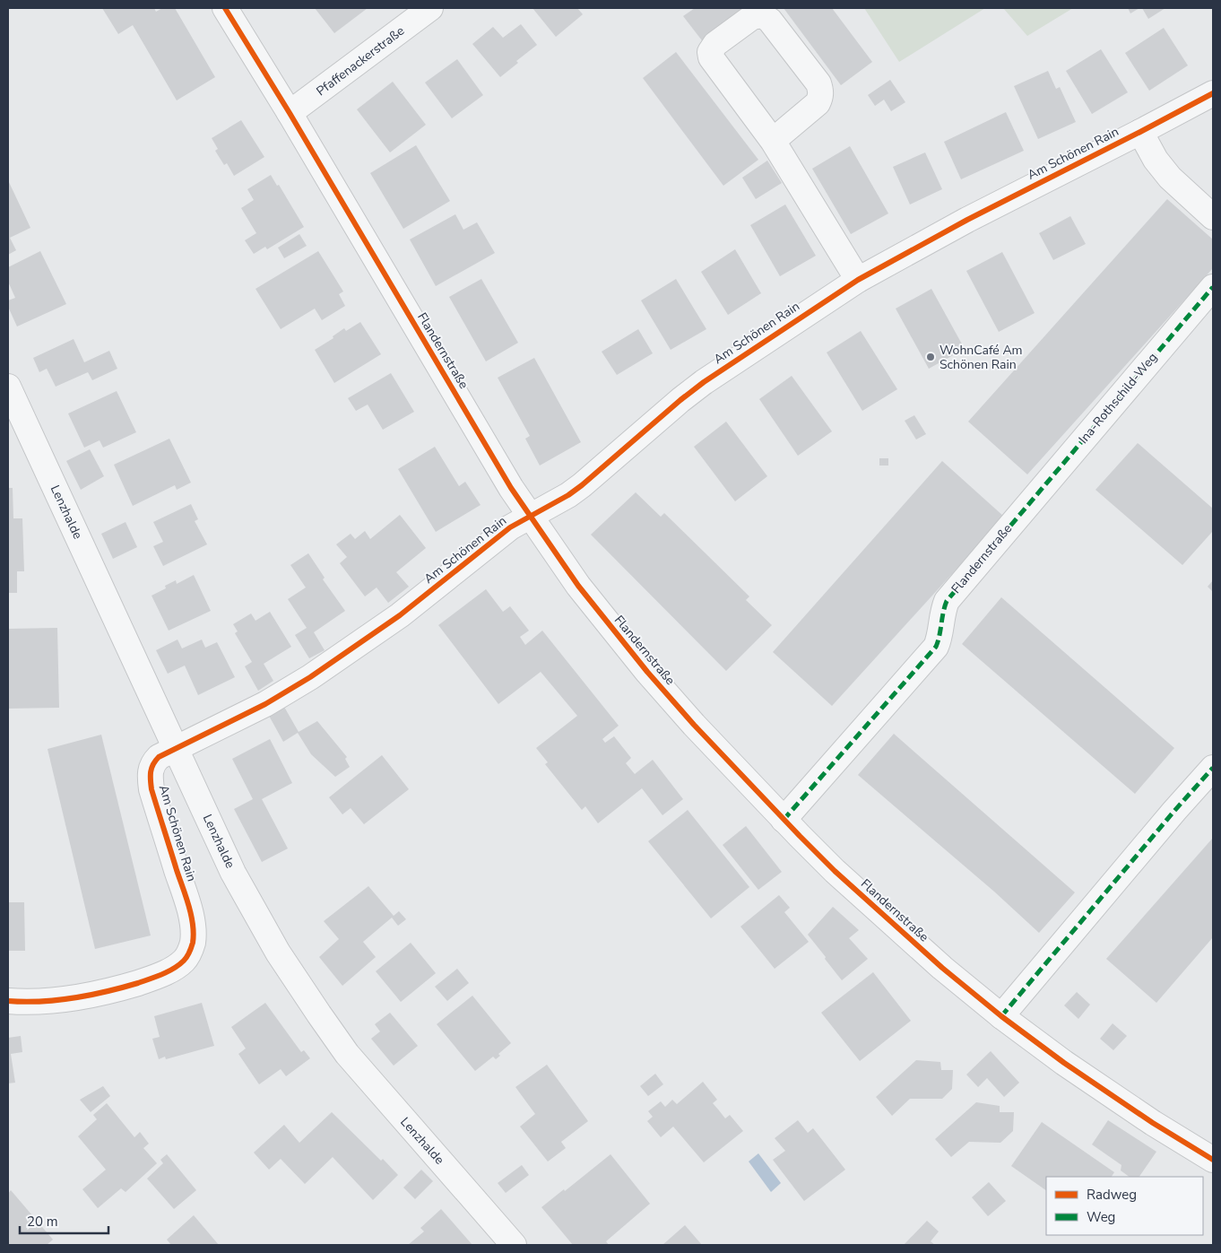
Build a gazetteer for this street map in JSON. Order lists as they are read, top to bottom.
{
  "streets": {
    "street": [
      "Pfaffenackerstraße",
      "Am Schönen Rain",
      "Flandernstraße",
      "Ina-Rothschild-Weg",
      "Lenzhalde"
    ]
  },
  "crossings": [
    ["Pfaffenackerstraße", "Flandernstraße"],
    ["Am Schönen Rain", "Flandernstraße"],
    ["Am Schönen Rain", "Lenzhalde"],
    ["Flandernstraße", "Ina-Rothschild-Weg"]
  ],
  "places": ["WohnCafé Am Schönen Rain"],
  "legend": ["Radweg", "Weg"],
  "scale_bar": "20 m"
}
